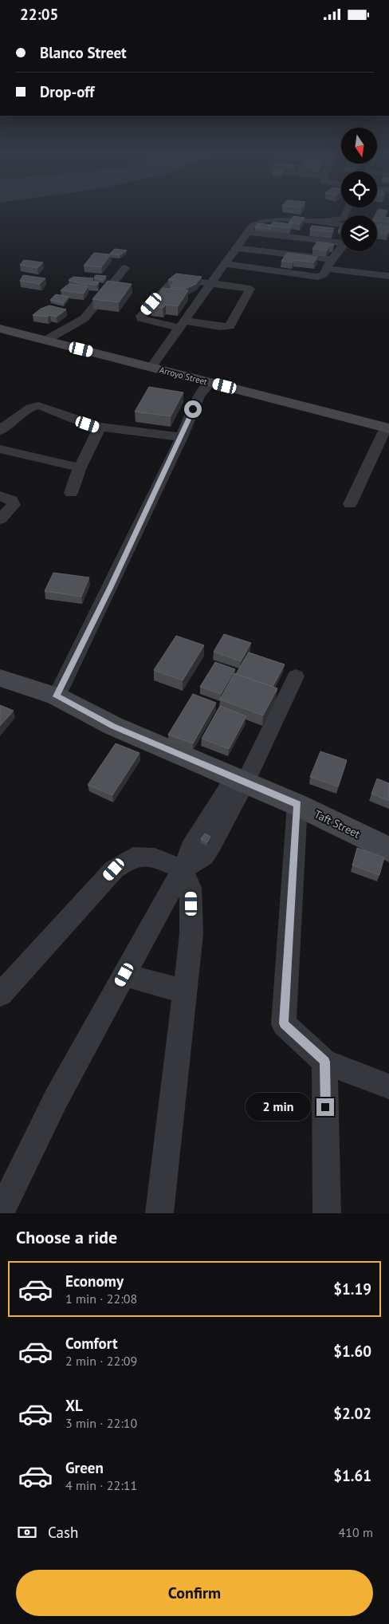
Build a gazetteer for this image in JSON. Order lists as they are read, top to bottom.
{
  "streets": {
    "street": ["Arroyo Street", "Taft Street"]
  },
  "north": "bottom",
  "page": {
    "status": "22:05",
    "banner": ["Blanco Street", "Drop-off"],
    "bubble": "2 min",
    "heading": "Choose a ride",
    "list": [
      {
        "name": "Economy",
        "note": "1 min · 22:08",
        "value": "$1.19"
      },
      {
        "name": "Comfort",
        "note": "2 min · 22:09",
        "value": "$1.60"
      },
      {
        "name": "XL",
        "note": "3 min · 22:10",
        "value": "$2.02"
      },
      {
        "name": "Green",
        "note": "4 min · 22:11",
        "value": "$1.61"
      }
    ],
    "pay": ["Cash", "410 m"],
    "buttons": "Confirm"
  }
}
